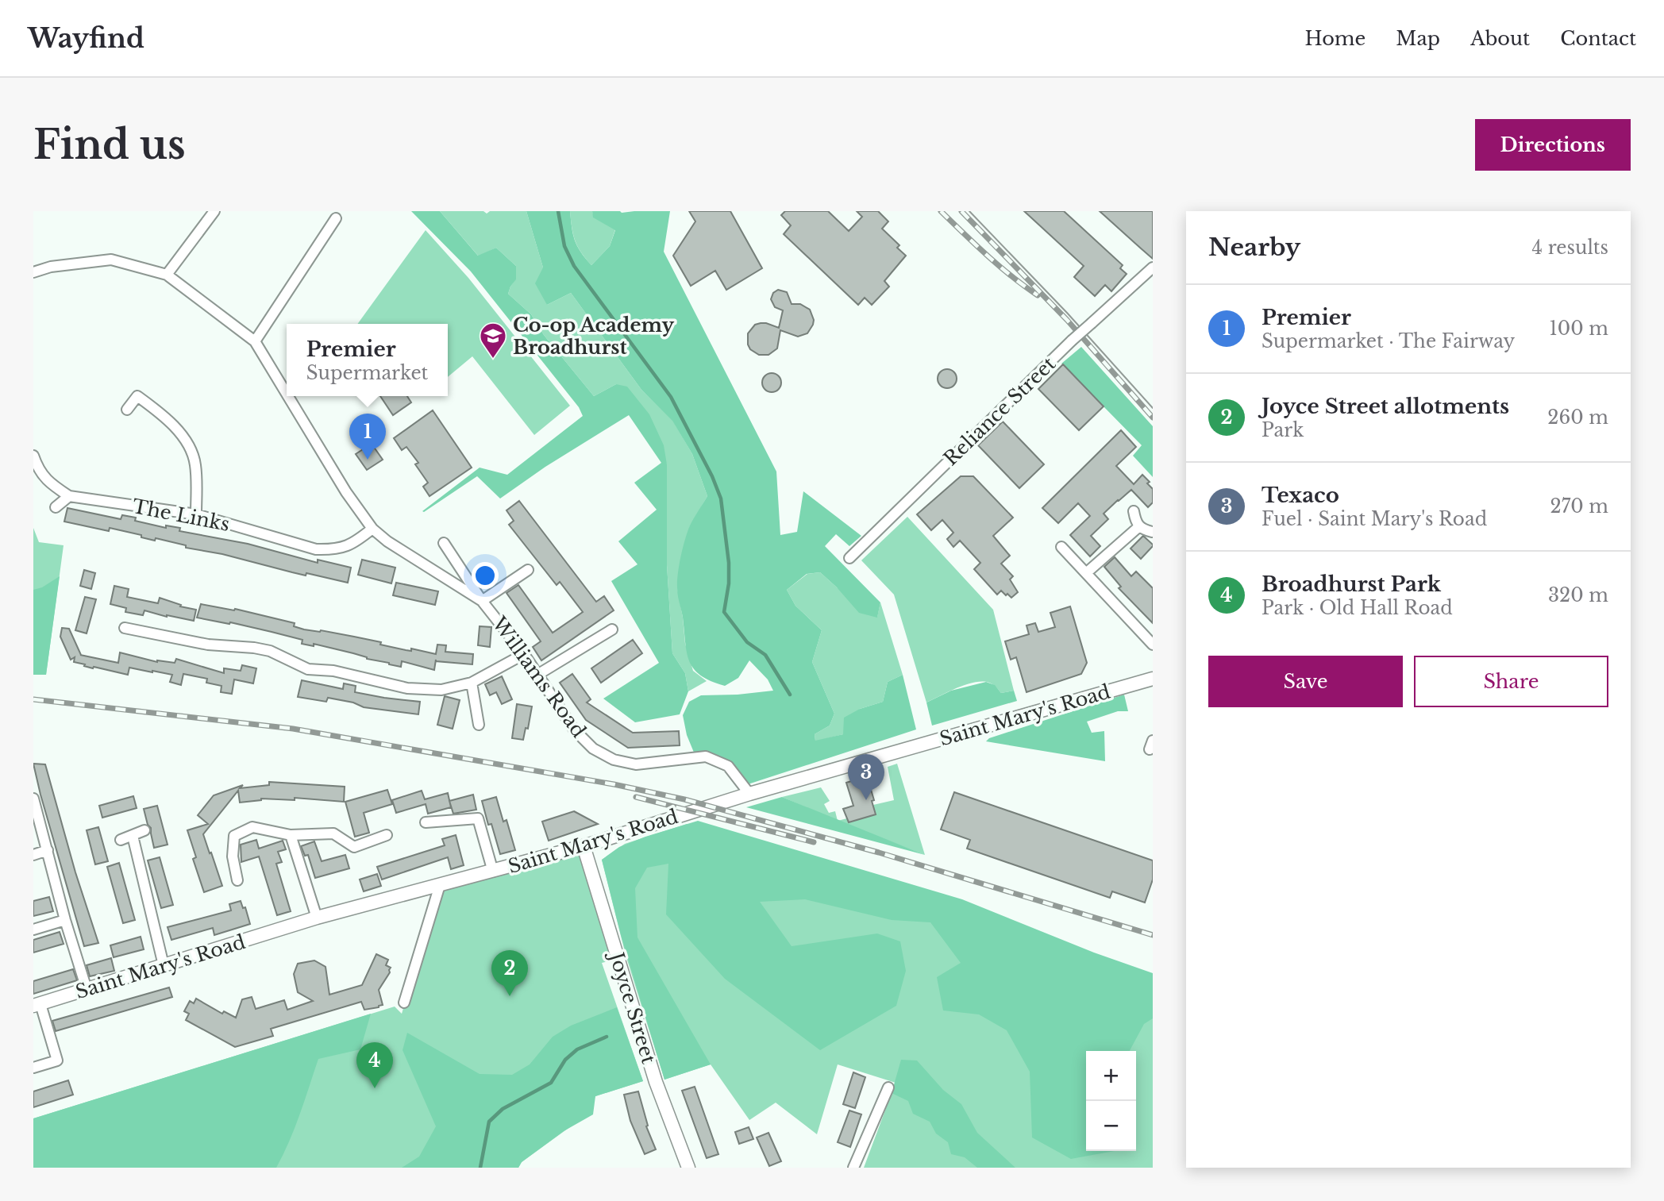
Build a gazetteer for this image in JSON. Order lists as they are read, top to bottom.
{
  "streets": {
    "street": [
      "Reliance Street",
      "The Links",
      "Williams Road",
      "Saint Mary's Road",
      "Joyce Street"
    ]
  },
  "crossings": [
    ["Williams Road", "Saint Mary's Road"],
    ["Saint Mary's Road", "Joyce Street"]
  ],
  "places": {
    "school or university": ["Co-op Academy Broadhurst"]
  },
  "page": {
    "header": "Wayfind",
    "nav": [
      "Home",
      "Map",
      "About",
      "Contact"
    ],
    "buttons": [
      "Directions",
      ["Save", "Share"]
    ],
    "title": "Find us",
    "heading": ["Nearby", "4 results"],
    "list": [
      {
        "mark": "1",
        "name": "Premier",
        "note": "Supermarket · The Fairway",
        "value": "100 m"
      },
      {
        "mark": "2",
        "name": "Joyce Street allotments",
        "note": "Park",
        "value": "260 m"
      },
      {
        "mark": "3",
        "name": "Texaco",
        "note": "Fuel · Saint Mary's Road",
        "value": "270 m"
      },
      {
        "mark": "4",
        "name": "Broadhurst Park",
        "note": "Park · Old Hall Road",
        "value": "320 m"
      }
    ],
    "popup": ["Premier", "Supermarket"],
    "pins": [
      "1",
      "3",
      "2",
      "4"
    ],
    "map_buttons": ["+", "−"]
  }
}
